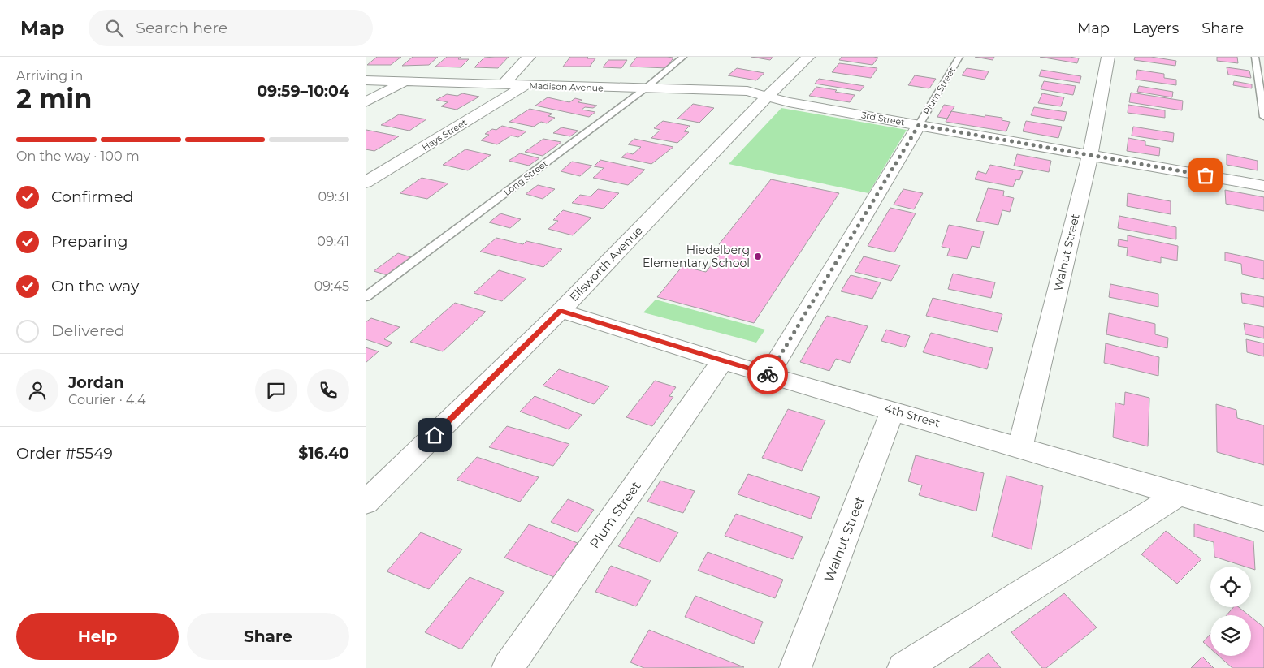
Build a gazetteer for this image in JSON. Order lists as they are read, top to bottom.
{
  "streets": {
    "street": [
      "Madison Avenue",
      "Plum Street",
      "3rd Street",
      "Hays Street",
      "Walnut Street",
      "Ellsworth Avenue",
      "4th Street"
    ],
    "lane": ["Long Street"]
  },
  "crossings": [
    ["Madison Avenue", "3rd Street"],
    ["Madison Avenue", "Hays Street"],
    ["Madison Avenue", "Long Street"],
    ["Madison Avenue", "Ellsworth Avenue"],
    ["Plum Street", "3rd Street"],
    ["Plum Street", "4th Street"],
    ["3rd Street", "Walnut Street"],
    ["3rd Street", "Ellsworth Avenue"],
    ["Walnut Street", "4th Street"],
    ["Ellsworth Avenue", "4th Street"]
  ],
  "places": ["Hiedelberg Elementary School"],
  "page": {
    "header": "Map",
    "search": "Search here",
    "nav": ["Map", "Layers", "Share"],
    "heading": ["2 min", "Arriving in", "09:59–10:04"],
    "panel": [
      "Jordan",
      "Courier · 4.4",
      "Order #5549",
      "$16.40"
    ],
    "bar": "On the way · 100 m",
    "list": [
      ["Confirmed", "09:31"],
      ["Preparing", "09:41"],
      ["On the way", "09:45"],
      "Delivered"
    ],
    "buttons": ["Help", "Share"]
  }
}
